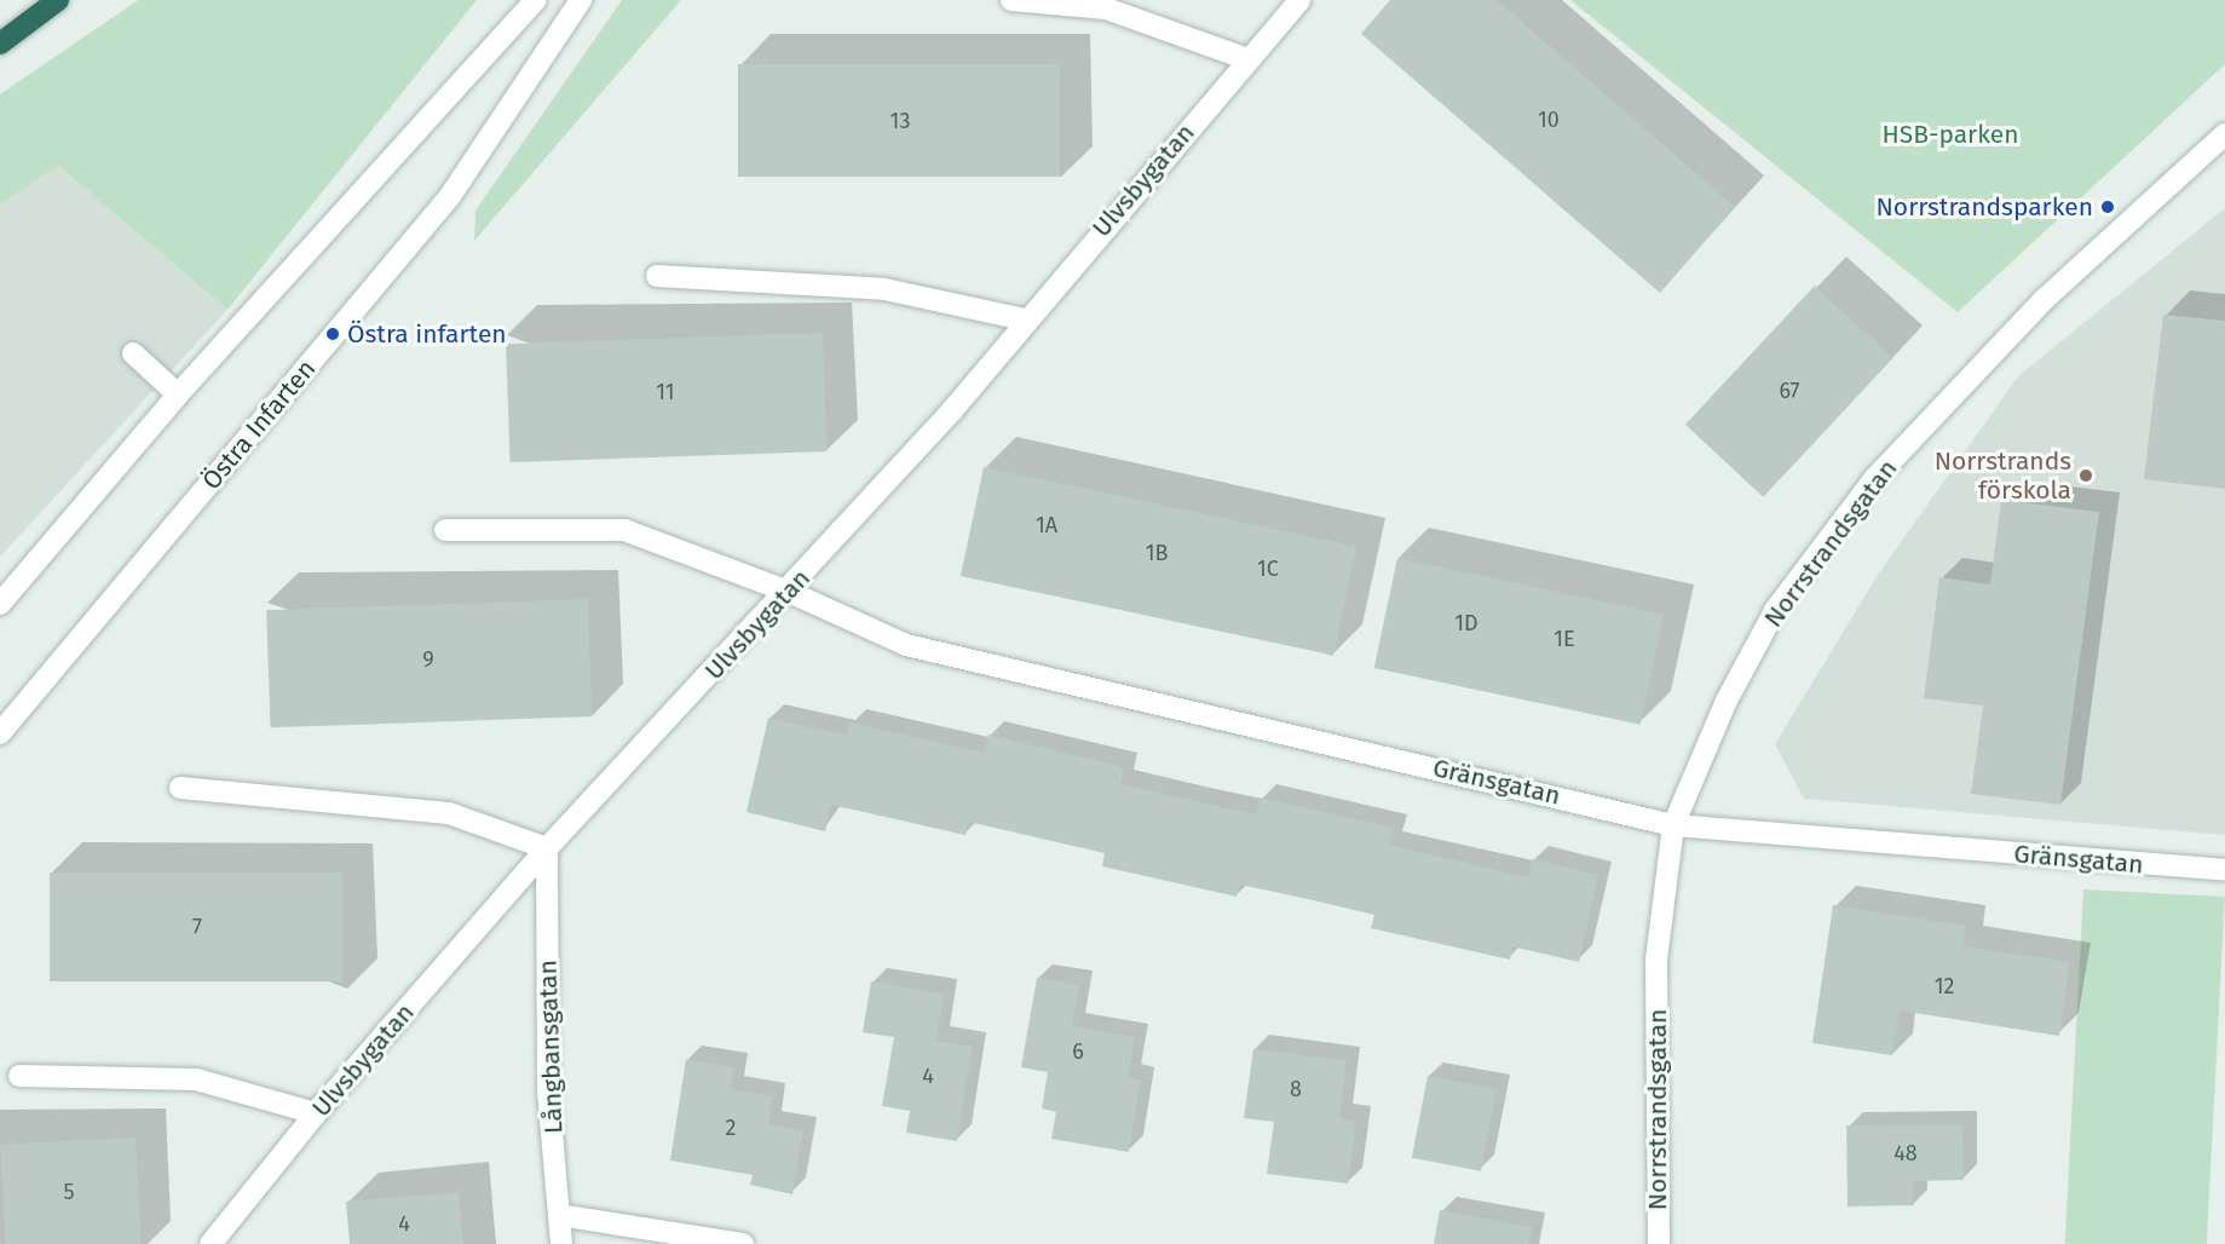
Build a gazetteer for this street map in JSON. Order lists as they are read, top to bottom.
{
  "streets": {
    "street": [
      "Ulvsbygatan",
      "Östra Infarten",
      "Norrstrandsgatan",
      "Gränsgatan",
      "Långbansgatan"
    ]
  },
  "crossings": [
    ["Ulvsbygatan", "Gränsgatan"],
    ["Ulvsbygatan", "Långbansgatan"],
    ["Norrstrandsgatan", "Gränsgatan"]
  ],
  "parks": ["HSB-parken"],
  "places": ["Norrstrandsparken", "Östra infarten", "Norrstrands förskola"],
  "house_numbers": [
    "10",
    "13",
    "67",
    "11",
    "1A",
    "1B",
    "1C",
    "1D",
    "1E",
    "9",
    "7",
    "12",
    "6",
    "4",
    "8",
    "2",
    "48",
    "5",
    "4"
  ]
}
